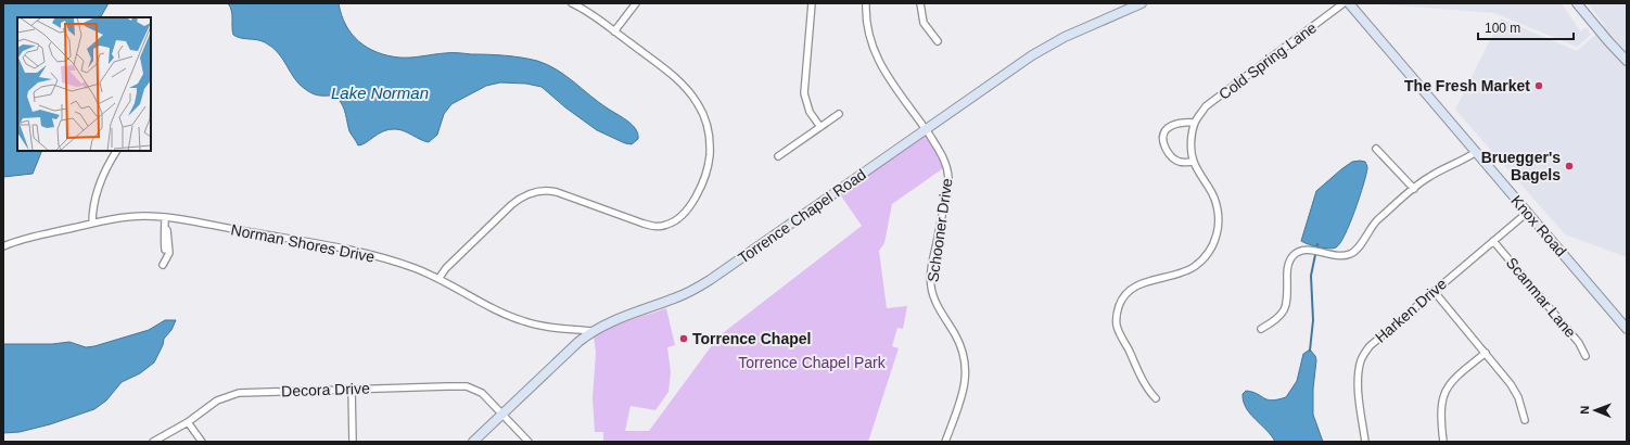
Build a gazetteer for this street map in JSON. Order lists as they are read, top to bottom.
{
  "streets": {
    "street": [
      "Cold Spring Lane",
      "Torrence Chapel Road",
      "Knox Road",
      "Schooner Drive",
      "Norman Shores Drive",
      "Scanmar Lane",
      "Harken Drive",
      "Decora Drive"
    ]
  },
  "crossings": [
    ["Torrence Chapel Road", "Schooner Drive"],
    ["Torrence Chapel Road", "Norman Shores Drive"],
    ["Torrence Chapel Road", "Decora Drive"],
    ["Knox Road", "Harken Drive"],
    ["Scanmar Lane", "Harken Drive"]
  ],
  "water": ["Lake Norman"],
  "parks": ["Torrence Chapel Park"],
  "places": ["The Fresh Market", "Bruegger's Bagels", "Torrence Chapel"],
  "scale_bar": "100 m",
  "north": "left"
}
